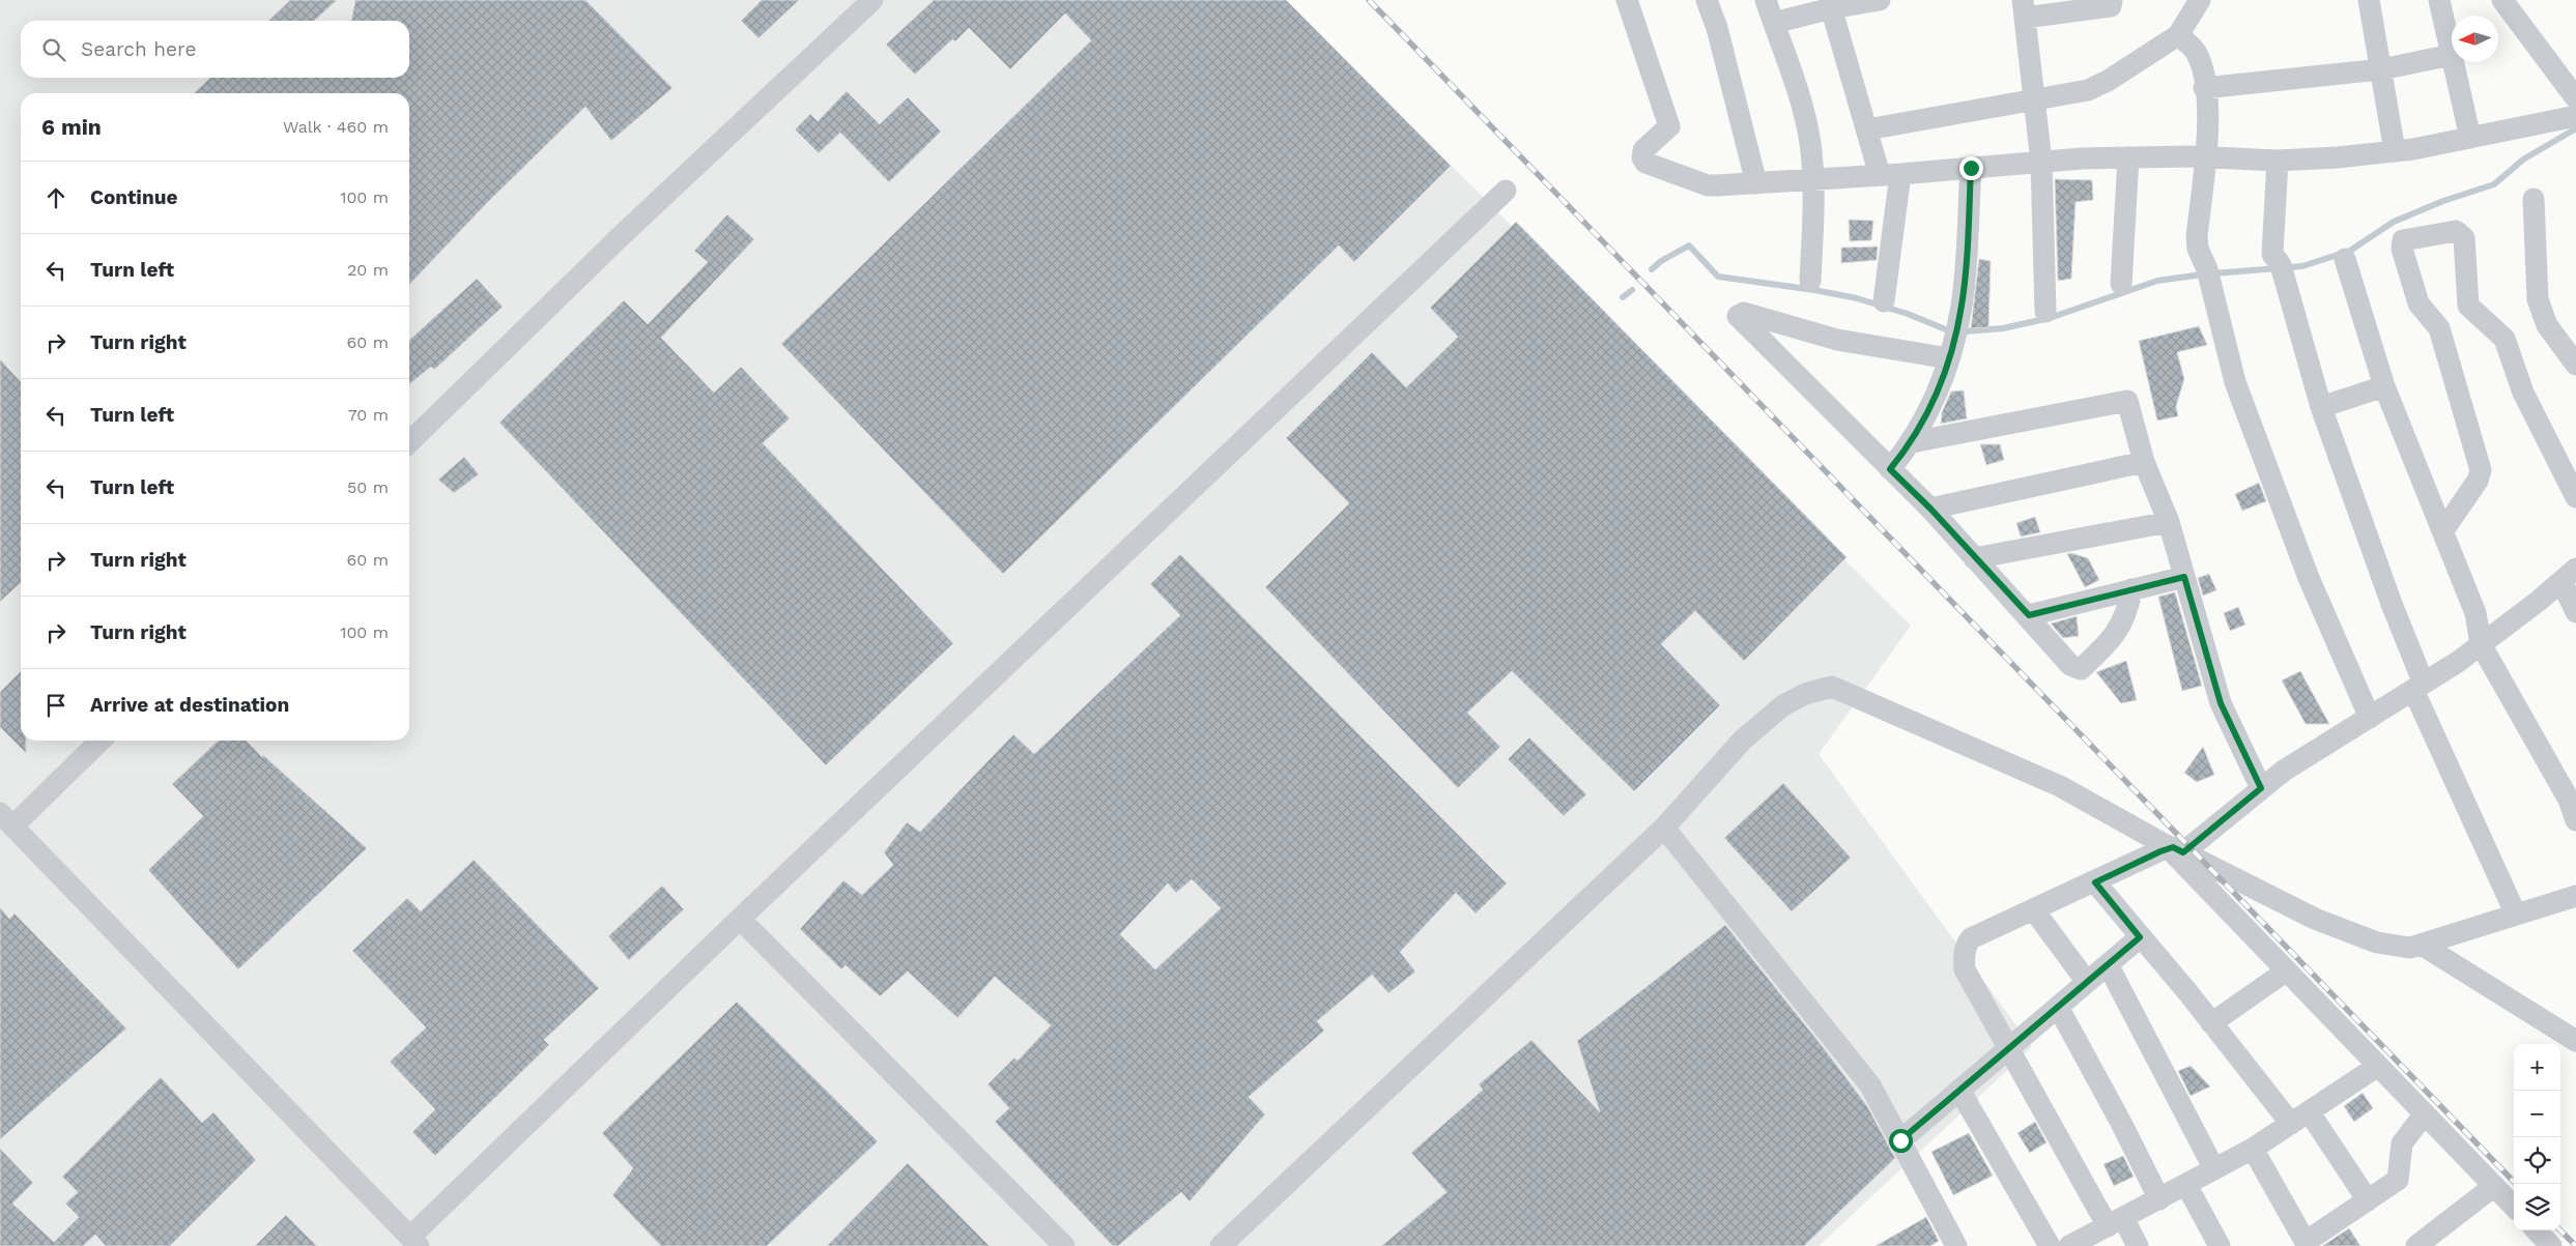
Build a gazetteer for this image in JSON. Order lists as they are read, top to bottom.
{
  "north": "left",
  "page": {
    "search": "Search here",
    "heading": ["6 min", "Walk · 460 m"],
    "list": [
      ["Continue", "100 m"],
      ["Turn left", "20 m"],
      ["Turn right", "60 m"],
      ["Turn left", "70 m"],
      ["Turn left", "50 m"],
      ["Turn right", "60 m"],
      ["Turn right", "100 m"],
      "Arrive at destination"
    ],
    "map_buttons": ["+", "−"]
  }
}
